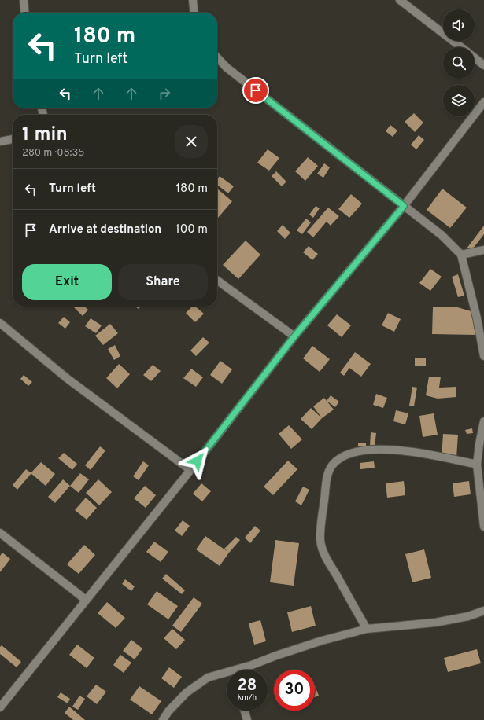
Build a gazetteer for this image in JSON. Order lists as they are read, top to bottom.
{
  "page": {
    "turn": ["180 m", "Turn left"],
    "heading": ["1 min", "280 m · 08:35"],
    "list": [
      {
        "name": "Turn left",
        "value": "180 m"
      },
      {
        "name": "Arrive at destination",
        "value": "100 m"
      }
    ],
    "buttons": ["Exit", "Share"],
    "speed": "28 km/h",
    "limit": "30"
  }
}
